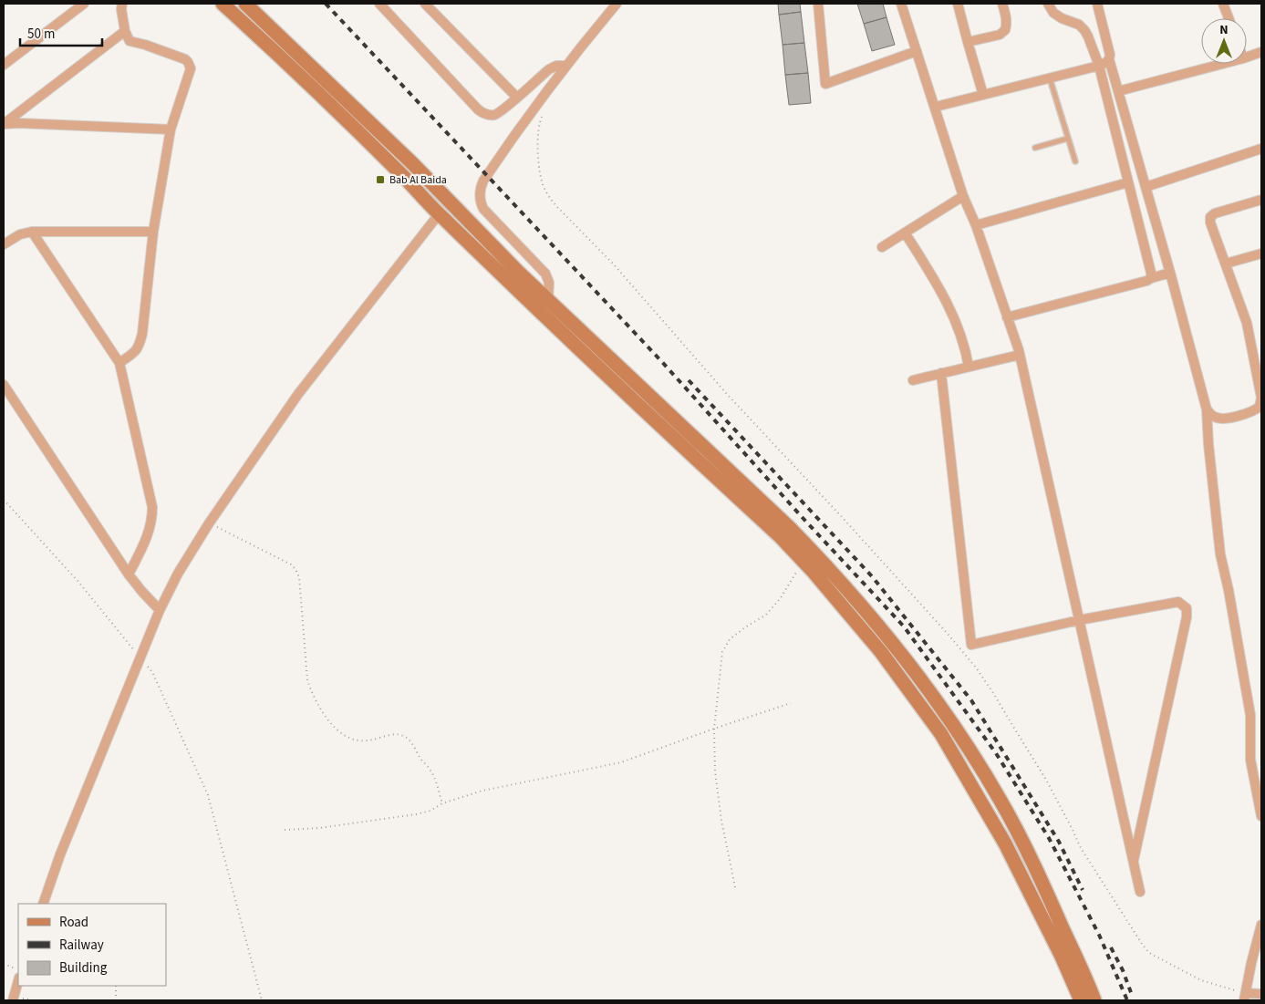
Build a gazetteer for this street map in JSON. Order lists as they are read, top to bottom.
{
  "places": {
    "transit": ["Bab Al Baida"]
  },
  "legend": ["Road", "Railway", "Building"],
  "scale_bar": "50 m",
  "north": "top"
}
